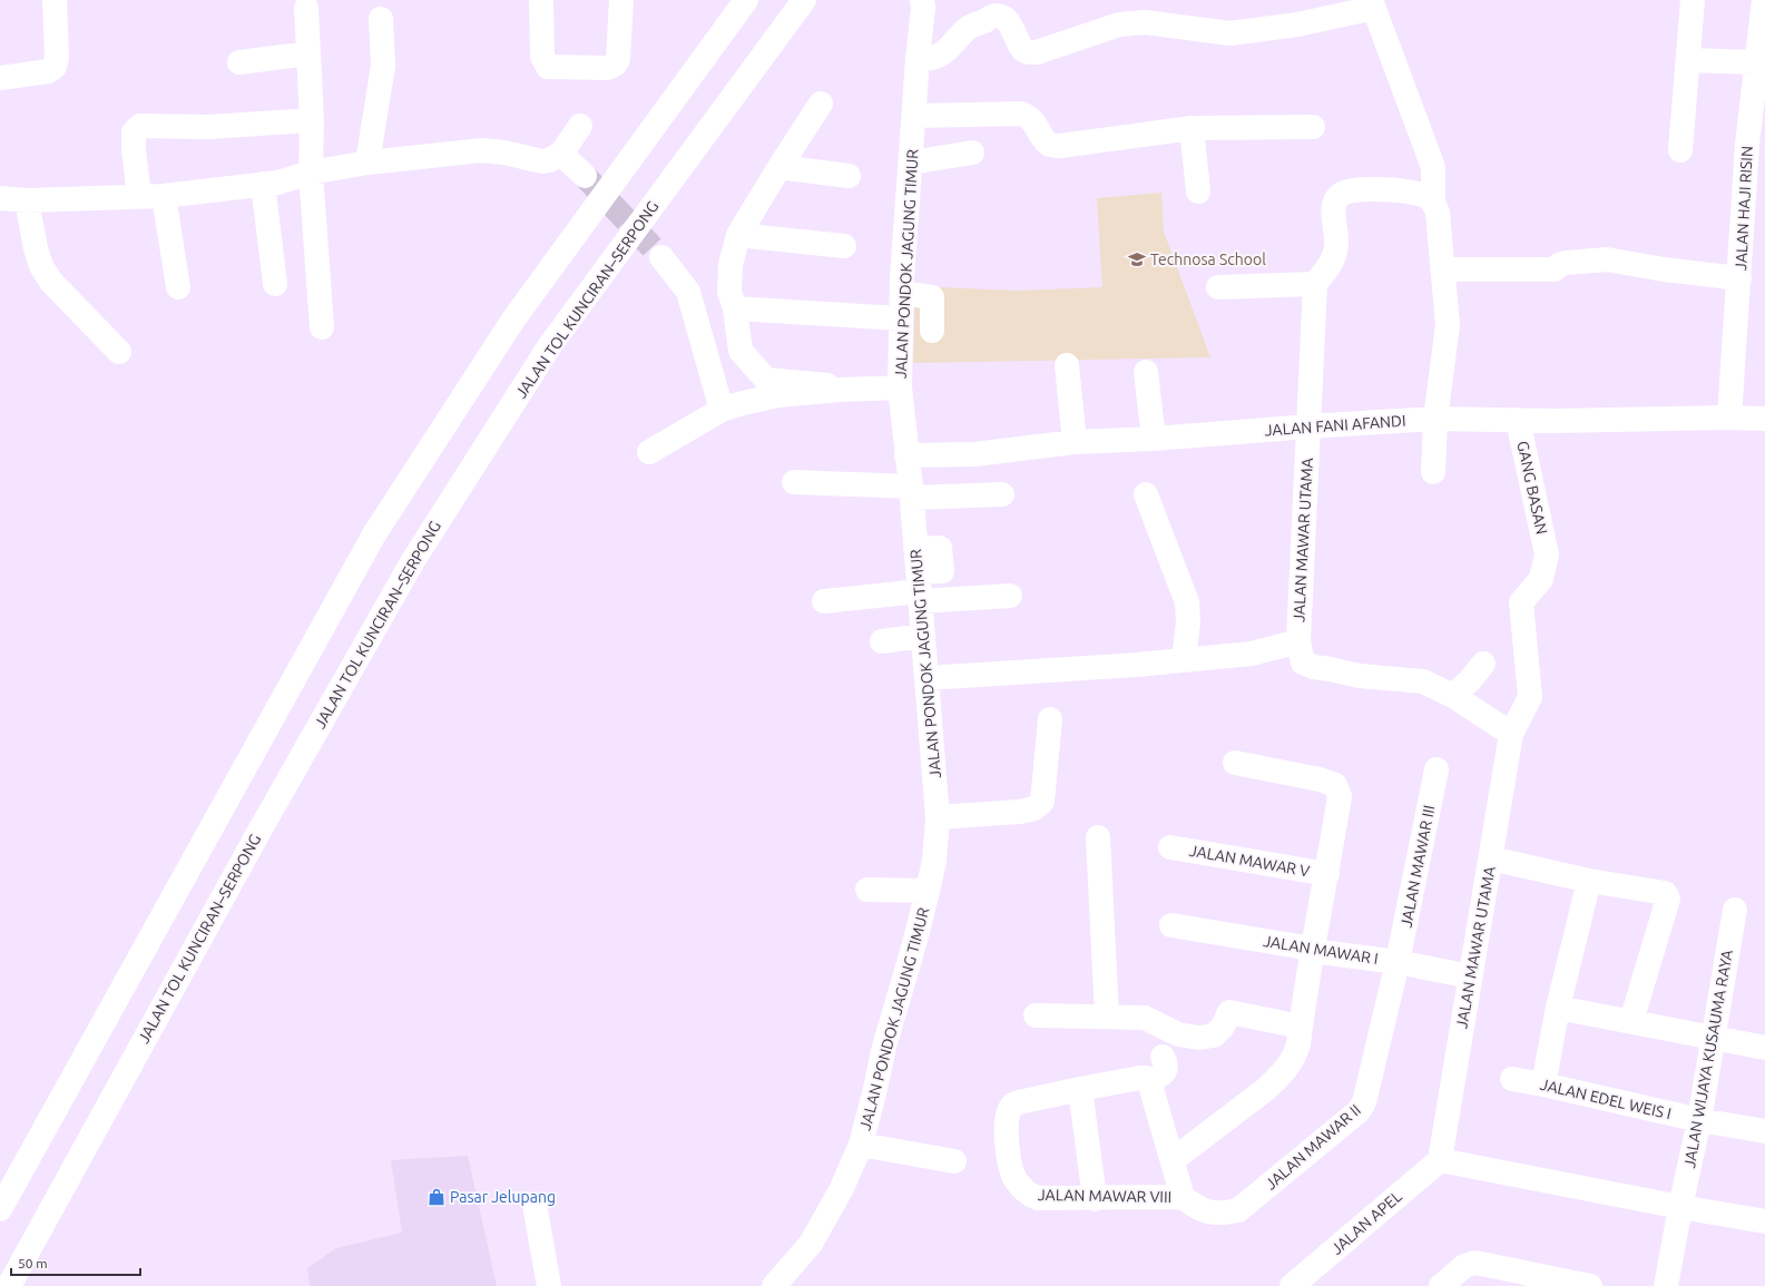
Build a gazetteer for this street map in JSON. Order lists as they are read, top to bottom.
{
  "streets": {
    "main road": [
      "JALAN HAJI RISIN",
      "JALAN PONDOK JAGUNG TIMUR",
      "JALAN TOL KUNCIRAN–SERPONG",
      "JALAN FANI AFANDI",
      "GANG BASAN",
      "JALAN MAWAR UTAMA",
      "JALAN MAWAR V",
      "JALAN MAWAR III",
      "JALAN MAWAR I",
      "JALAN WIJAYA KUSAUMA RAYA",
      "JALAN EDEL WEIS I",
      "JALAN MAWAR II",
      "JALAN MAWAR VIII",
      "JALAN APEL"
    ]
  },
  "crossings": [
    ["JALAN HAJI RISIN", "JALAN FANI AFANDI"],
    ["JALAN PONDOK JAGUNG TIMUR", "JALAN FANI AFANDI"],
    ["JALAN FANI AFANDI", "GANG BASAN"],
    ["JALAN FANI AFANDI", "JALAN MAWAR UTAMA"],
    ["GANG BASAN", "JALAN MAWAR UTAMA"],
    ["JALAN MAWAR UTAMA", "JALAN MAWAR I"],
    ["JALAN MAWAR UTAMA", "JALAN APEL"],
    ["JALAN MAWAR III", "JALAN MAWAR I"],
    ["JALAN MAWAR III", "JALAN MAWAR II"],
    ["JALAN MAWAR I", "JALAN MAWAR II"],
    ["JALAN WIJAYA KUSAUMA RAYA", "JALAN EDEL WEIS I"],
    ["JALAN MAWAR II", "JALAN MAWAR VIII"]
  ],
  "places": {
    "school or university": ["Technosa School"],
    "shop": ["Pasar Jelupang"]
  },
  "scale_bar": "50 m"
}
